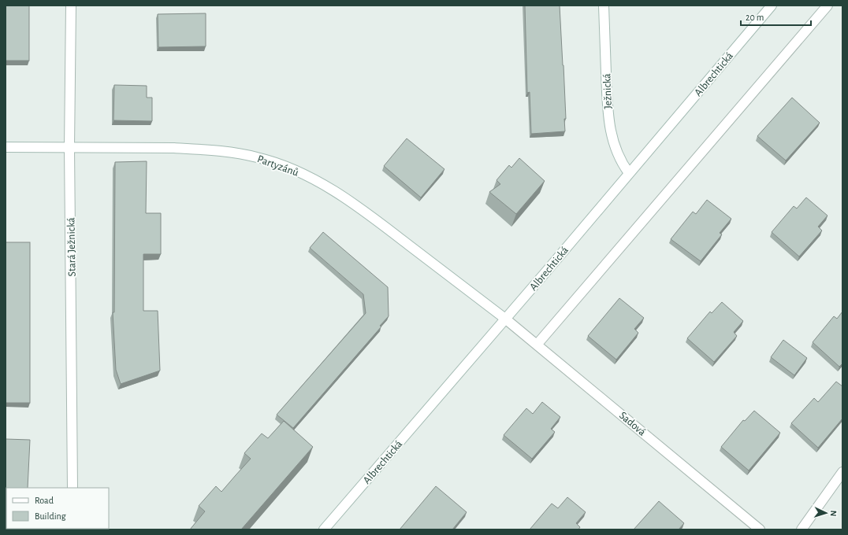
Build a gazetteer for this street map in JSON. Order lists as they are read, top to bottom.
{
  "streets": {
    "street": [
      "Albrechtická",
      "Ježnická",
      "Partyzánů",
      "Stará Ježnická",
      "Sadová"
    ]
  },
  "crossings": [
    ["Albrechtická", "Ježnická"],
    ["Albrechtická", "Partyzánů"],
    ["Albrechtická", "Sadová"],
    ["Partyzánů", "Stará Ježnická"],
    ["Partyzánů", "Sadová"]
  ],
  "legend": ["Road", "Building"],
  "scale_bar": "20 m",
  "north": "right"
}
